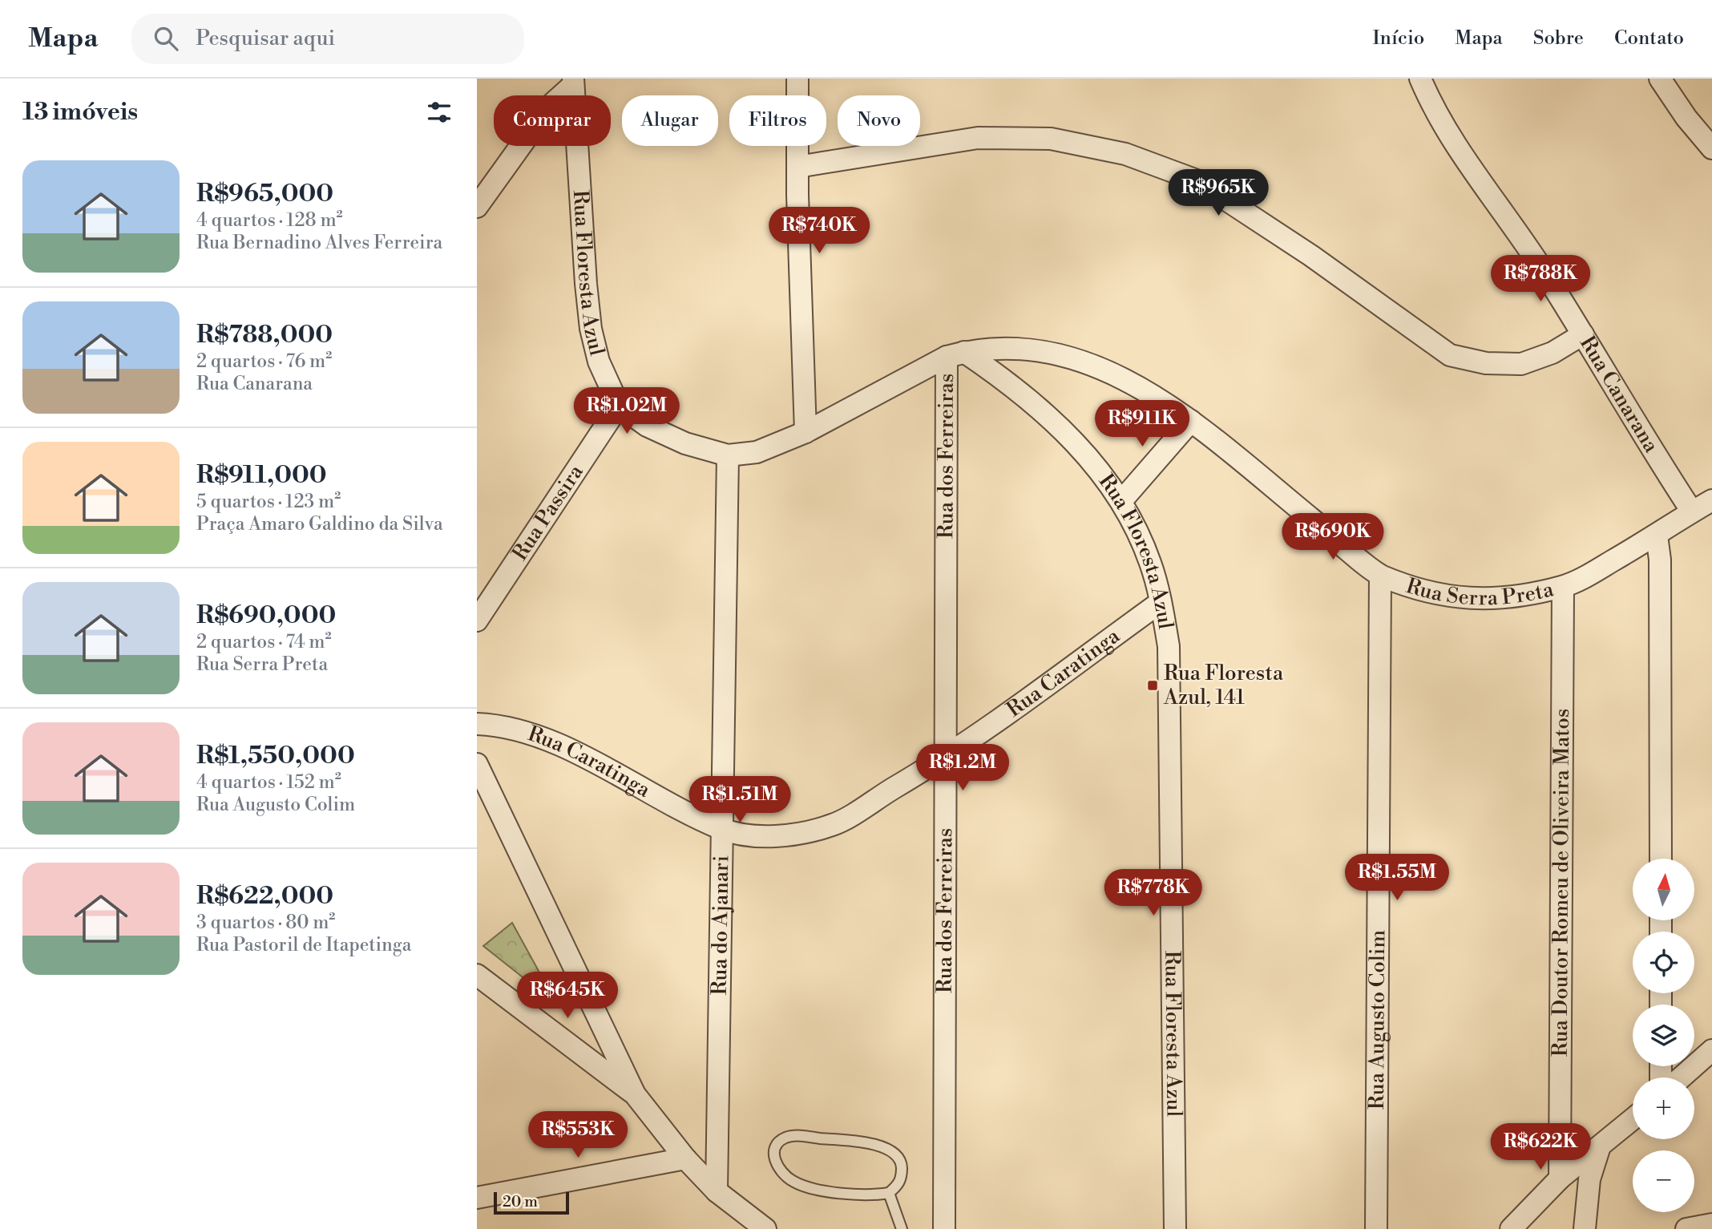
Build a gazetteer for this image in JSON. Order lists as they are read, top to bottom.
{
  "streets": {
    "street": [
      "Rua Floresta Azul",
      "Rua Canarana",
      "Rua dos Ferreiras",
      "Rua Passira",
      "Rua Serra Preta",
      "Rua Caratinga",
      "Rua Doutor Romeu de Oliveira Matos",
      "Rua do Ajanari",
      "Rua Augusto Colim"
    ]
  },
  "crossings": [
    ["Rua Floresta Azul", "Rua dos Ferreiras"],
    ["Rua Floresta Azul", "Rua Passira"],
    ["Rua Floresta Azul", "Rua Serra Preta"],
    ["Rua Floresta Azul", "Rua Caratinga"],
    ["Rua Canarana", "Rua Serra Preta"],
    ["Rua dos Ferreiras", "Rua Serra Preta"],
    ["Rua dos Ferreiras", "Rua Caratinga"],
    ["Rua Serra Preta", "Rua Doutor Romeu de Oliveira Matos"],
    ["Rua Serra Preta", "Rua Augusto Colim"],
    ["Rua Caratinga", "Rua do Ajanari"]
  ],
  "places": {
    "transit": ["Rua Floresta Azul, 141"]
  },
  "scale_bar": "20 m",
  "north": "top",
  "page": {
    "header": "Mapa",
    "search": "Pesquisar aqui",
    "nav": [
      "Início",
      "Mapa",
      "Sobre",
      "Contato"
    ],
    "heading": "13 imóveis",
    "chip": [
      "Comprar",
      "Alugar",
      "Filtros",
      "Novo"
    ],
    "list": [
      {
        "name": "R$965,000",
        "note": "4 quartos · 128 m² · Rua Bernadino Alves Ferreira"
      },
      {
        "name": "R$788,000",
        "note": "2 quartos · 76 m² · Rua Canarana"
      },
      {
        "name": "R$911,000",
        "note": "5 quartos · 123 m² · Praça Amaro Galdino da Silva"
      },
      {
        "name": "R$690,000",
        "note": "2 quartos · 74 m² · Rua Serra Preta"
      },
      {
        "name": "R$1,550,000",
        "note": "4 quartos · 152 m² · Rua Augusto Colim"
      },
      {
        "name": "R$622,000",
        "note": "3 quartos · 80 m² · Rua Pastoril de Itapetinga"
      }
    ],
    "price": [
      "R$965K",
      "R$740K",
      "R$788K",
      "R$1.02M",
      "R$911K",
      "R$690K",
      "R$1.2M",
      "R$1.51M",
      "R$1.55M",
      "R$778K",
      "R$645K",
      "R$553K",
      "R$622K"
    ],
    "map_buttons": ["+", "−"],
    "scale": "20 m"
  }
}
